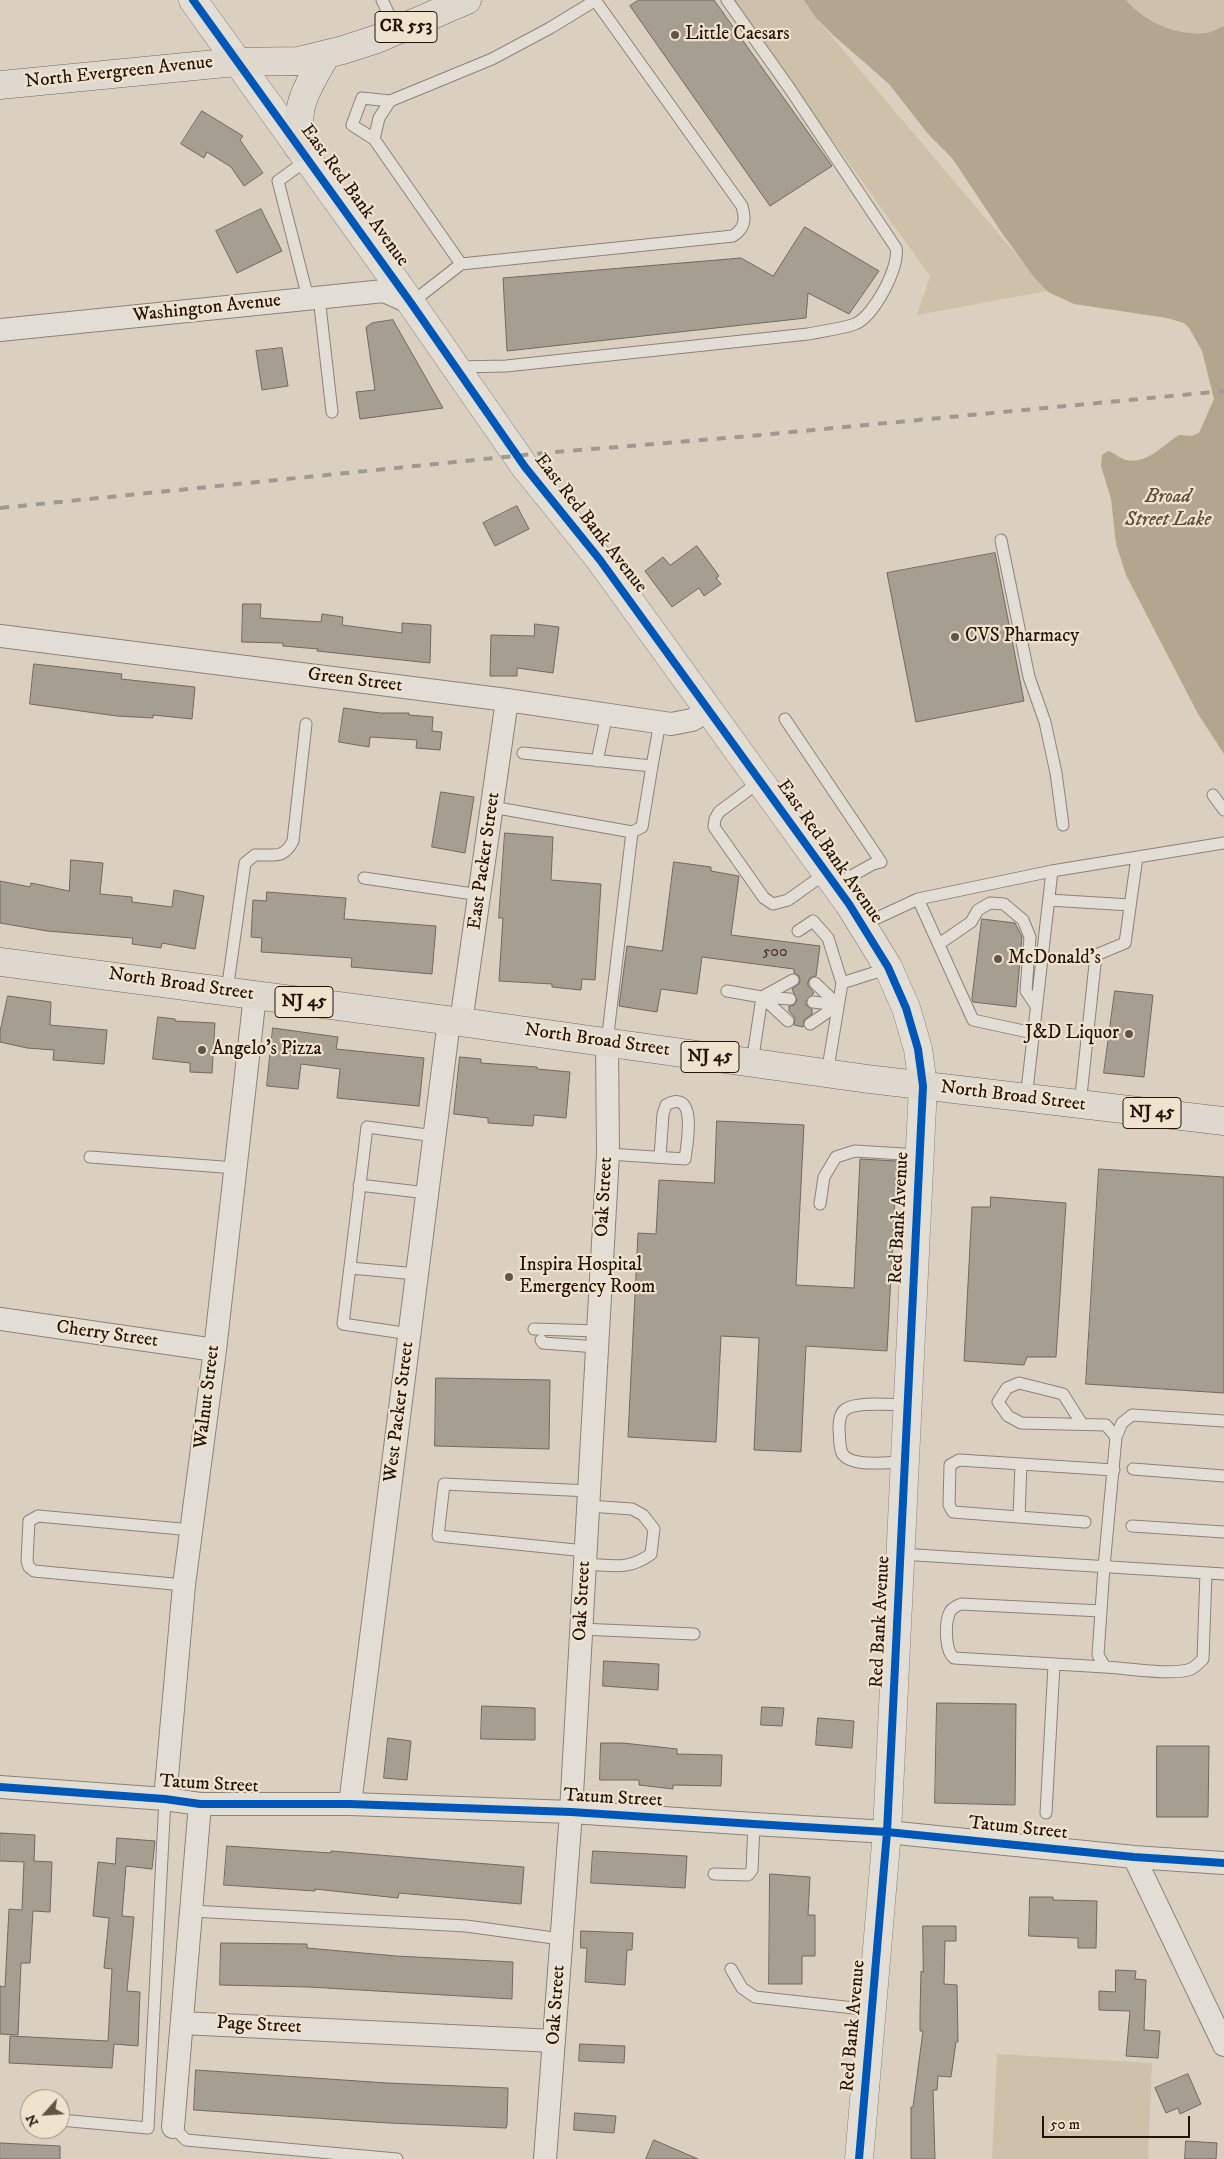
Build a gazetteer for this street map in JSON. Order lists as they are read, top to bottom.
{
  "streets": {
    "main road": [
      "CR 553",
      "North Evergreen Avenue",
      "North Broad Street",
      "NJ 45"
    ],
    "street": [
      "East Red Bank Avenue",
      "Washington Avenue",
      "Green Street",
      "East Packer Street",
      "Oak Street",
      "Red Bank Avenue",
      "Cherry Street",
      "Walnut Street",
      "West Packer Street",
      "Tatum Street",
      "Page Street"
    ]
  },
  "crossings": [
    ["North Evergreen Avenue", "East Red Bank Avenue"],
    ["East Red Bank Avenue", "Washington Avenue"],
    ["East Red Bank Avenue", "Green Street"],
    ["East Red Bank Avenue", "North Broad Street"],
    ["East Red Bank Avenue", "Red Bank Avenue"],
    ["Green Street", "East Packer Street"],
    ["East Packer Street", "North Broad Street"],
    ["East Packer Street", "West Packer Street"],
    ["North Broad Street", "Oak Street"],
    ["North Broad Street", "Red Bank Avenue"],
    ["North Broad Street", "Walnut Street"],
    ["North Broad Street", "West Packer Street"],
    ["Oak Street", "Tatum Street"],
    ["Oak Street", "Page Street"],
    ["Red Bank Avenue", "Tatum Street"],
    ["Cherry Street", "Walnut Street"],
    ["Walnut Street", "Tatum Street"],
    ["West Packer Street", "Tatum Street"]
  ],
  "water": ["Broad Street Lake"],
  "places": [
    "Little Caesars",
    "CVS Pharmacy",
    "McDonald's",
    "J&D Liquor",
    "Angelo's Pizza",
    "Inspira Hospital Emergency Room"
  ],
  "house_numbers": ["500"],
  "scale_bar": "50 m",
  "north": "bottom left"
}
